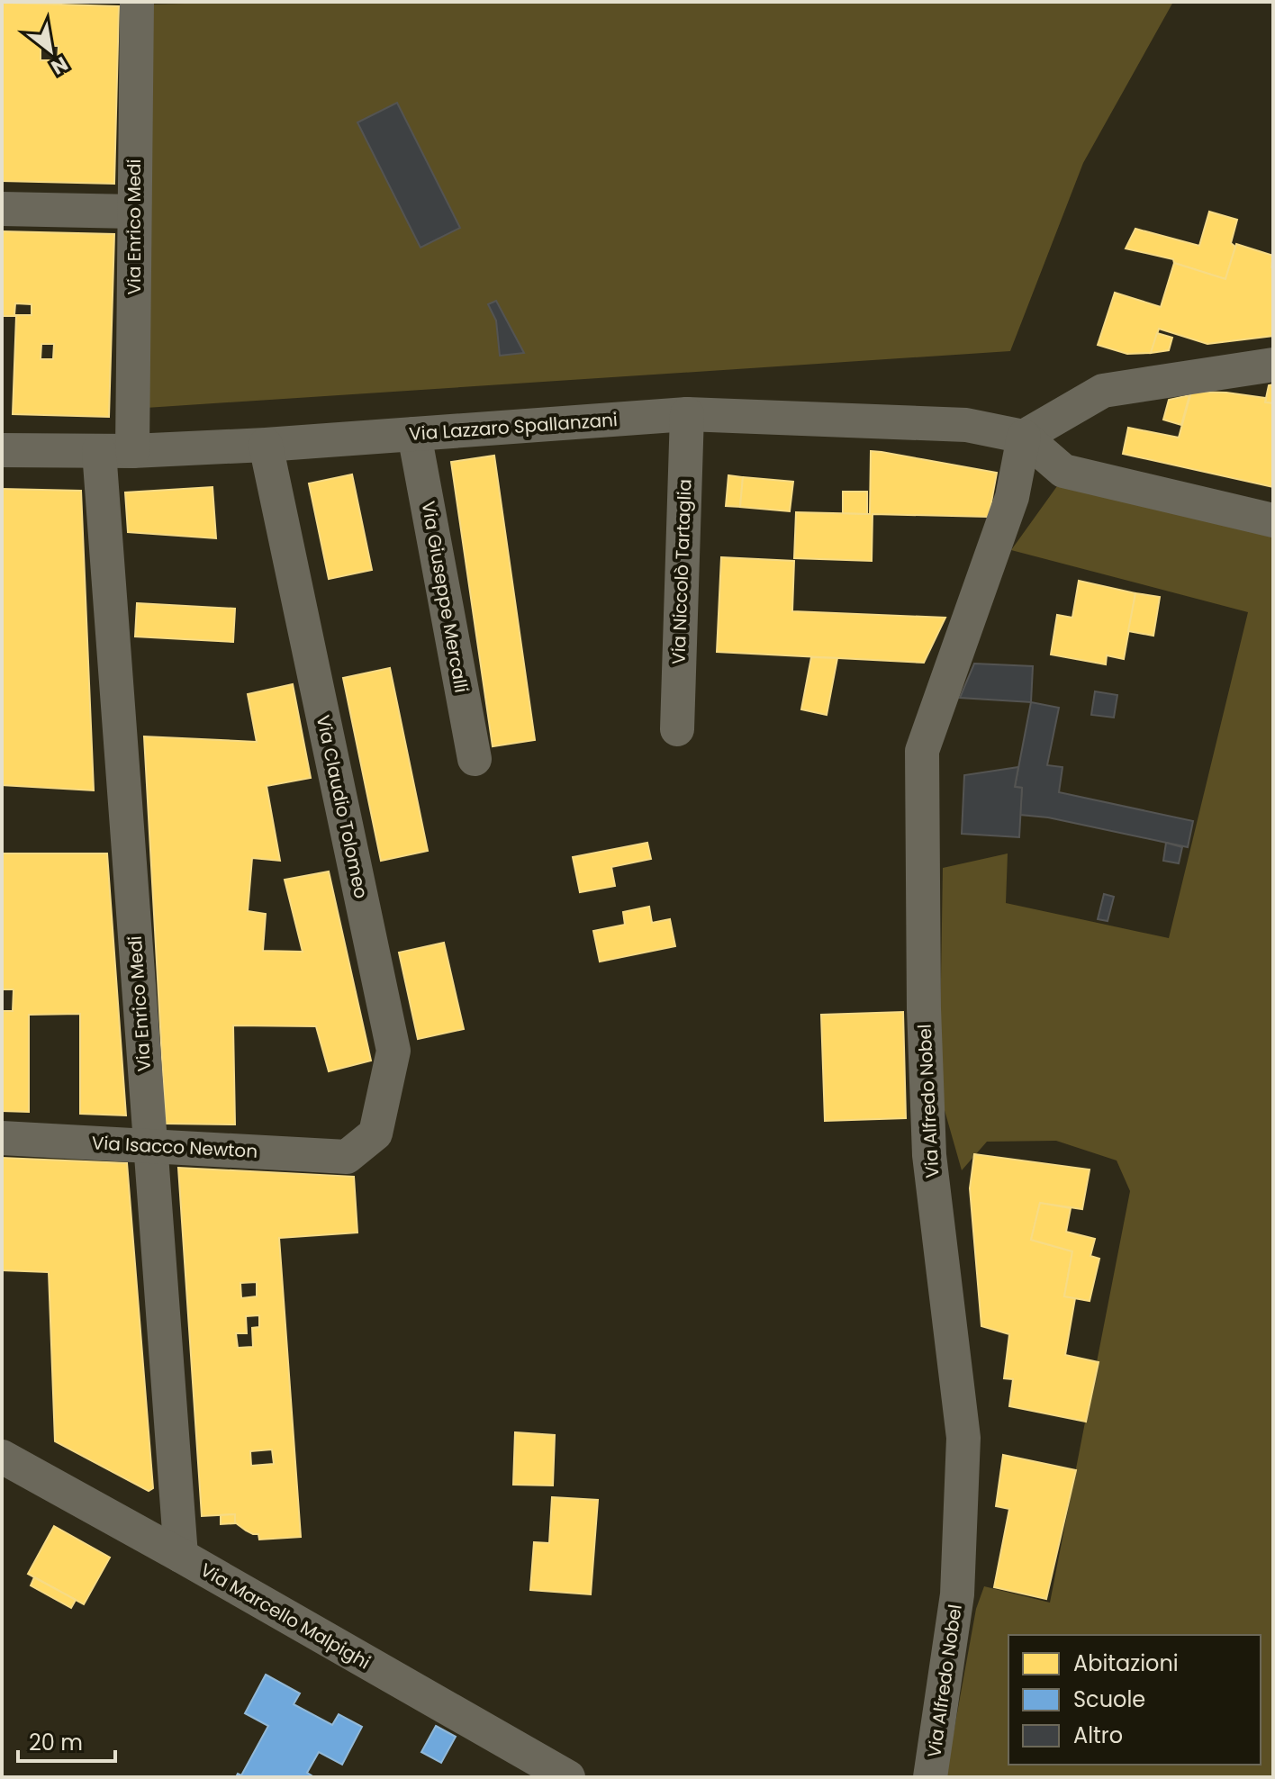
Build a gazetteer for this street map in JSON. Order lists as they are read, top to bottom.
{
  "streets": {
    "street": [
      "Via Enrico Medi",
      "Via Lazzaro Spallanzani",
      "Via Niccolò Tartaglia",
      "Via Giuseppe Mercalli",
      "Via Claudio Tolomeo",
      "Via Alfredo Nobel",
      "Via Isacco Newton",
      "Via Marcello Malpighi"
    ]
  },
  "crossings": [
    ["Via Enrico Medi", "Via Lazzaro Spallanzani"],
    ["Via Enrico Medi", "Via Isacco Newton"],
    ["Via Enrico Medi", "Via Marcello Malpighi"],
    ["Via Lazzaro Spallanzani", "Via Niccolò Tartaglia"],
    ["Via Lazzaro Spallanzani", "Via Giuseppe Mercalli"],
    ["Via Lazzaro Spallanzani", "Via Claudio Tolomeo"],
    ["Via Lazzaro Spallanzani", "Via Alfredo Nobel"],
    ["Via Claudio Tolomeo", "Via Isacco Newton"]
  ],
  "legend": ["Abitazioni", "Scuole", "Altro"],
  "scale_bar": "20 m",
  "north": "bottom right"
}
